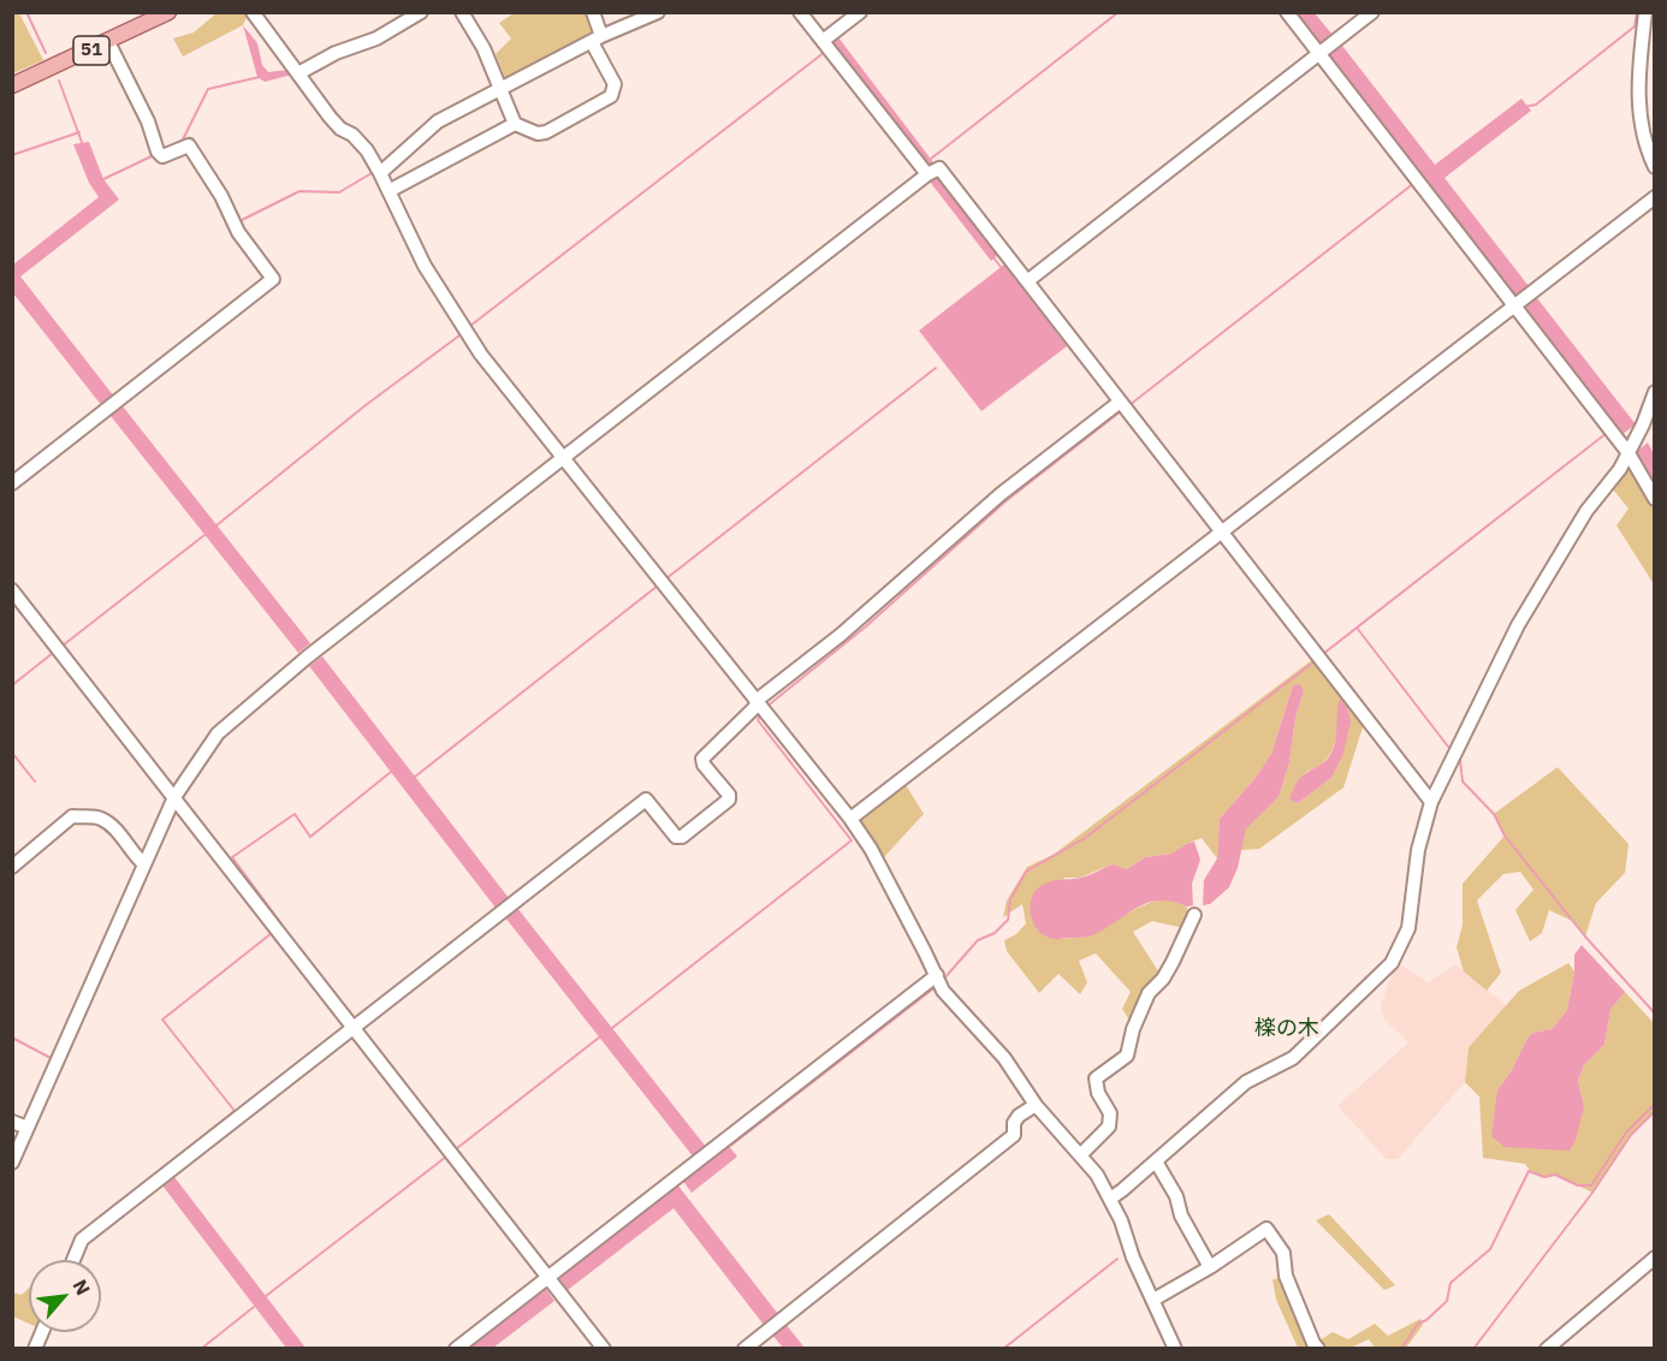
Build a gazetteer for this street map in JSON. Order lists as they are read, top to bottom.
{
  "streets": {
    "main road": ["51"]
  },
  "districts": ["檪の木"],
  "north": "top right"
}
